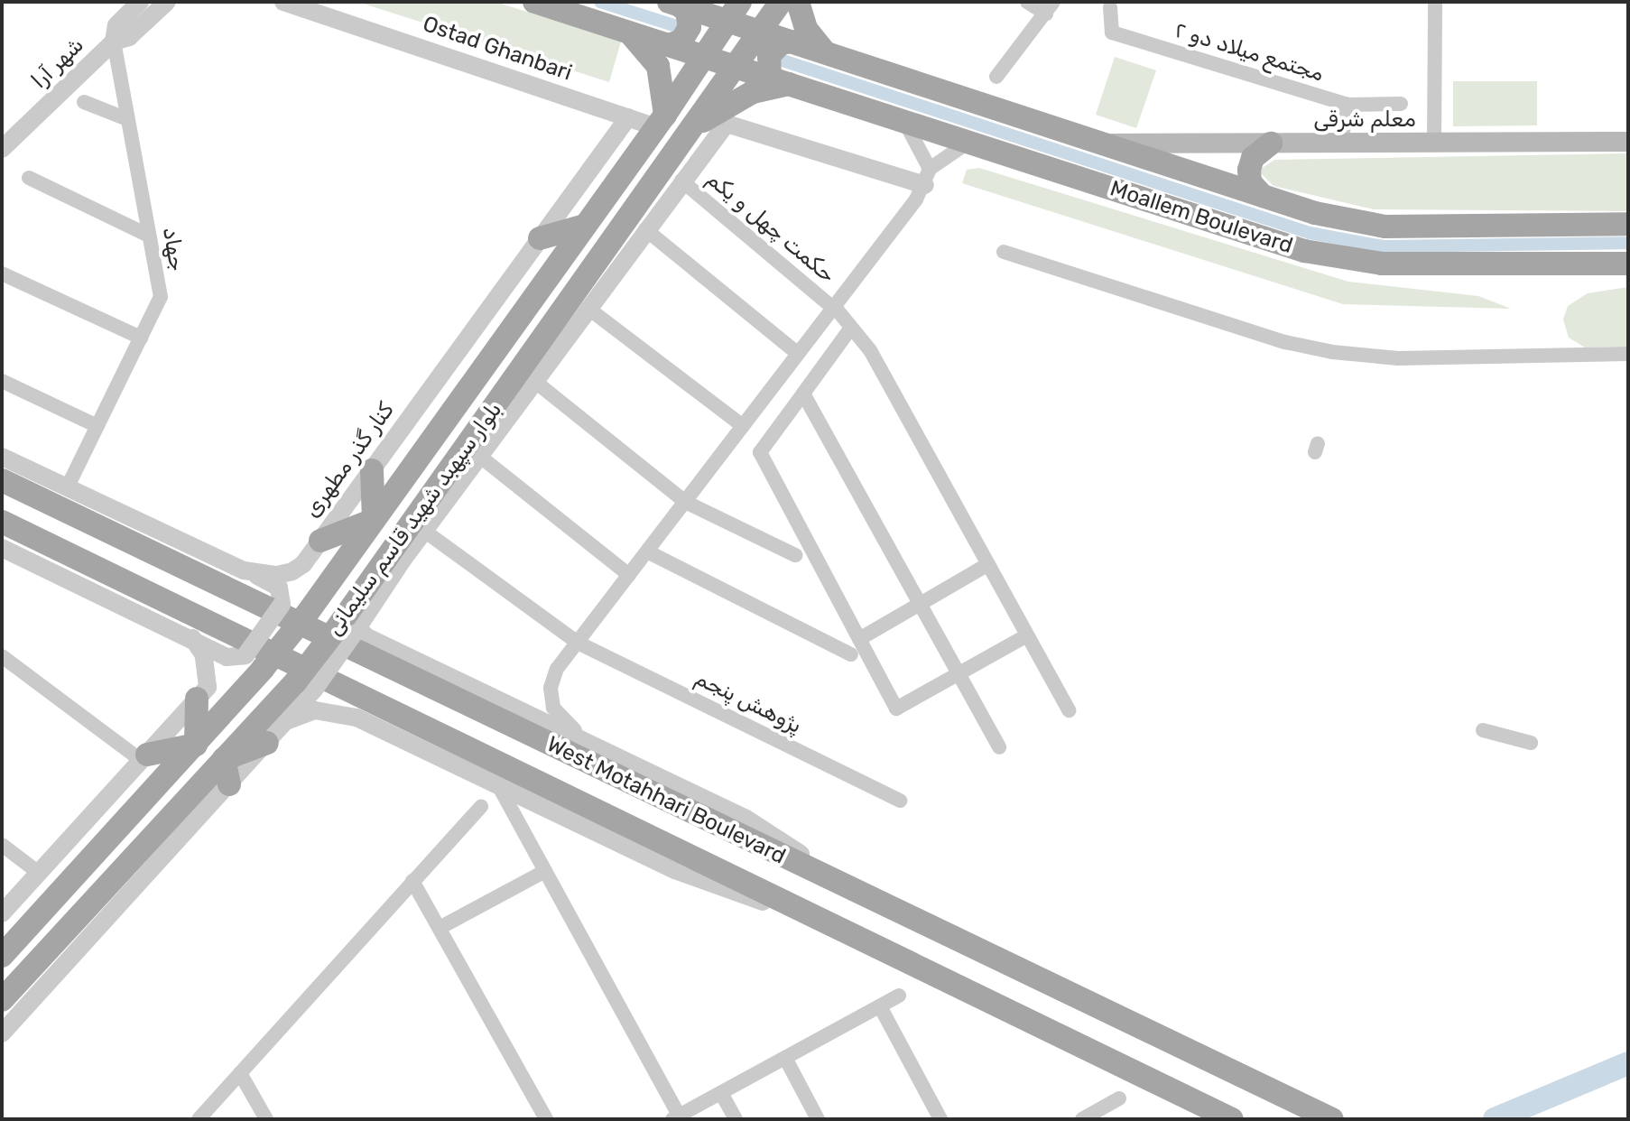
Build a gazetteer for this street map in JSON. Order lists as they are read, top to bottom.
{
  "streets": {
    "main road": [
      "معلم شرقی",
      "Moallem Boulevard",
      "بلوار سپهبد شهید قاسم سلیمانی",
      "West Motahhari Boulevard"
    ],
    "street": [
      "Ostad Ghanbari",
      "مجتمع میلاد دو ۲",
      "شهر آرا",
      "حکمت چهل و یکم",
      "جهاد",
      "کنار گذر مطهری",
      "پژوهش پنجم"
    ]
  },
  "crossings": [
    ["Ostad Ghanbari", "کنار گذر مطهری"],
    ["Ostad Ghanbari", "بلوار سپهبد شهید قاسم سلیمانی"],
    ["شهر آرا", "جهاد"],
    ["معلم شرقی", "Moallem Boulevard"],
    ["Moallem Boulevard", "بلوار سپهبد شهید قاسم سلیمانی"],
    ["جهاد", "کنار گذر مطهری"],
    ["بلوار سپهبد شهید قاسم سلیمانی", "پژوهش پنجم"]
  ]
}
